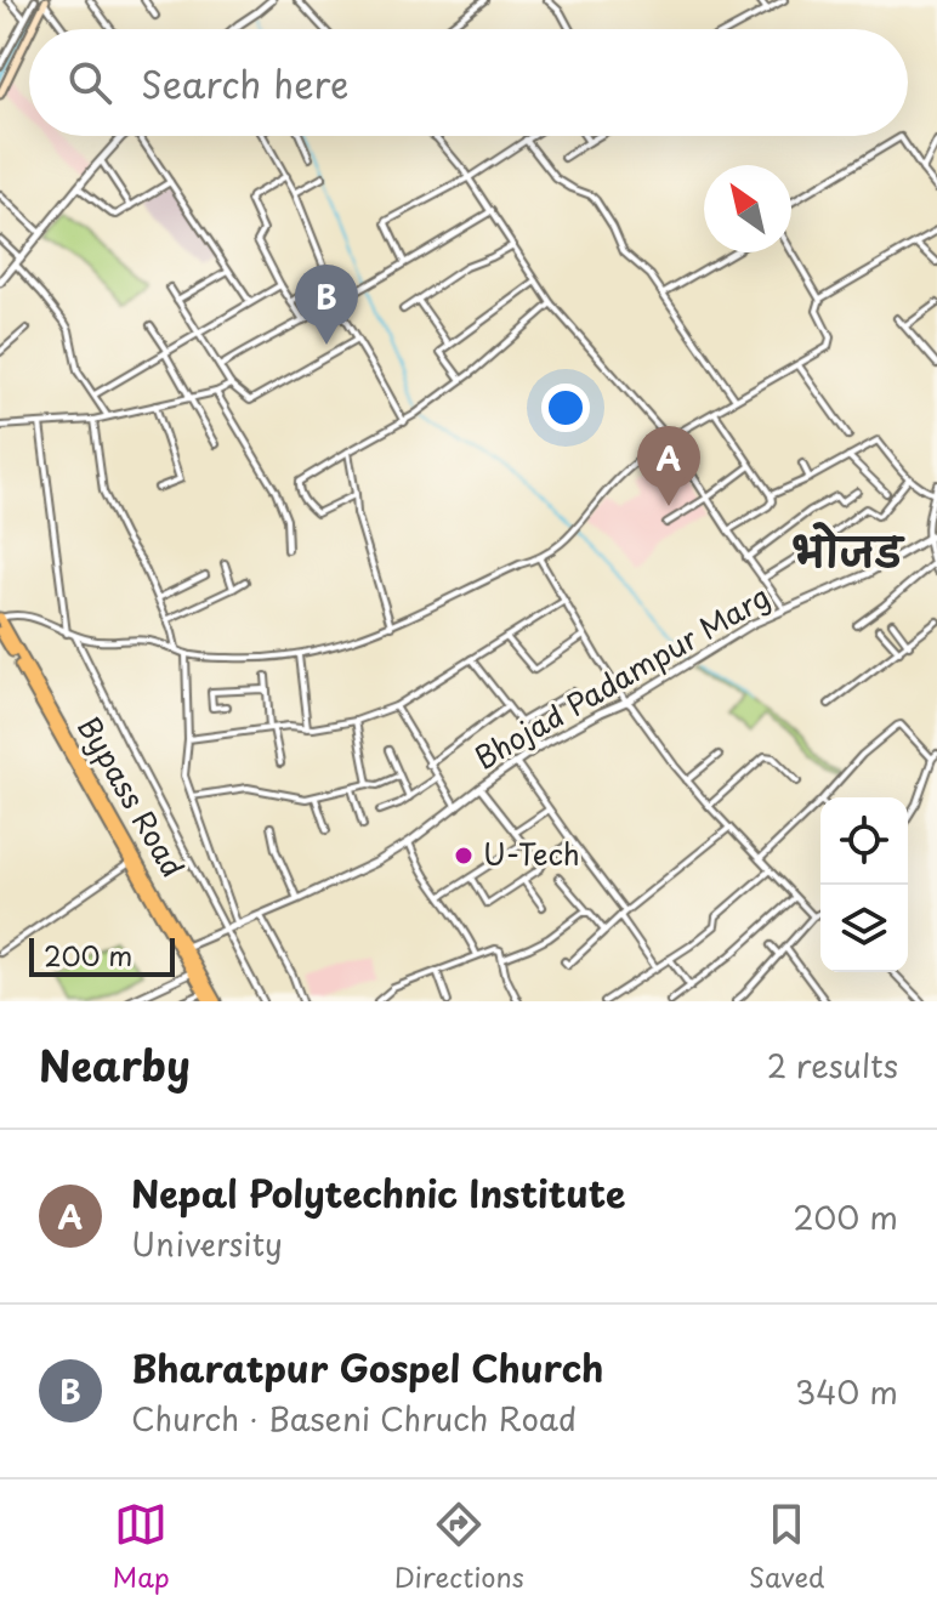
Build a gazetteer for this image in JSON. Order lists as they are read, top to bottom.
{
  "streets": {
    "highway": ["Bypass Road"],
    "street": ["Bhojad Padampur Marg"]
  },
  "crossings": [
    ["Bhojad Padampur Marg", "Bypass Road"]
  ],
  "districts": ["भोजड"],
  "places": ["U-Tech"],
  "scale_bar": "200 m",
  "north": "top left",
  "page": {
    "search": "Search here",
    "pins": ["B", "A"],
    "scale": "200 m",
    "heading": ["Nearby", "2 results"],
    "list": [
      {
        "mark": "A",
        "name": "Nepal Polytechnic Institute",
        "note": "University",
        "value": "200 m"
      },
      {
        "mark": "B",
        "name": "Bharatpur Gospel Church",
        "note": "Church · Baseni Chruch Road",
        "value": "340 m"
      }
    ],
    "nav": ["Map", "Directions", "Saved"]
  }
}
